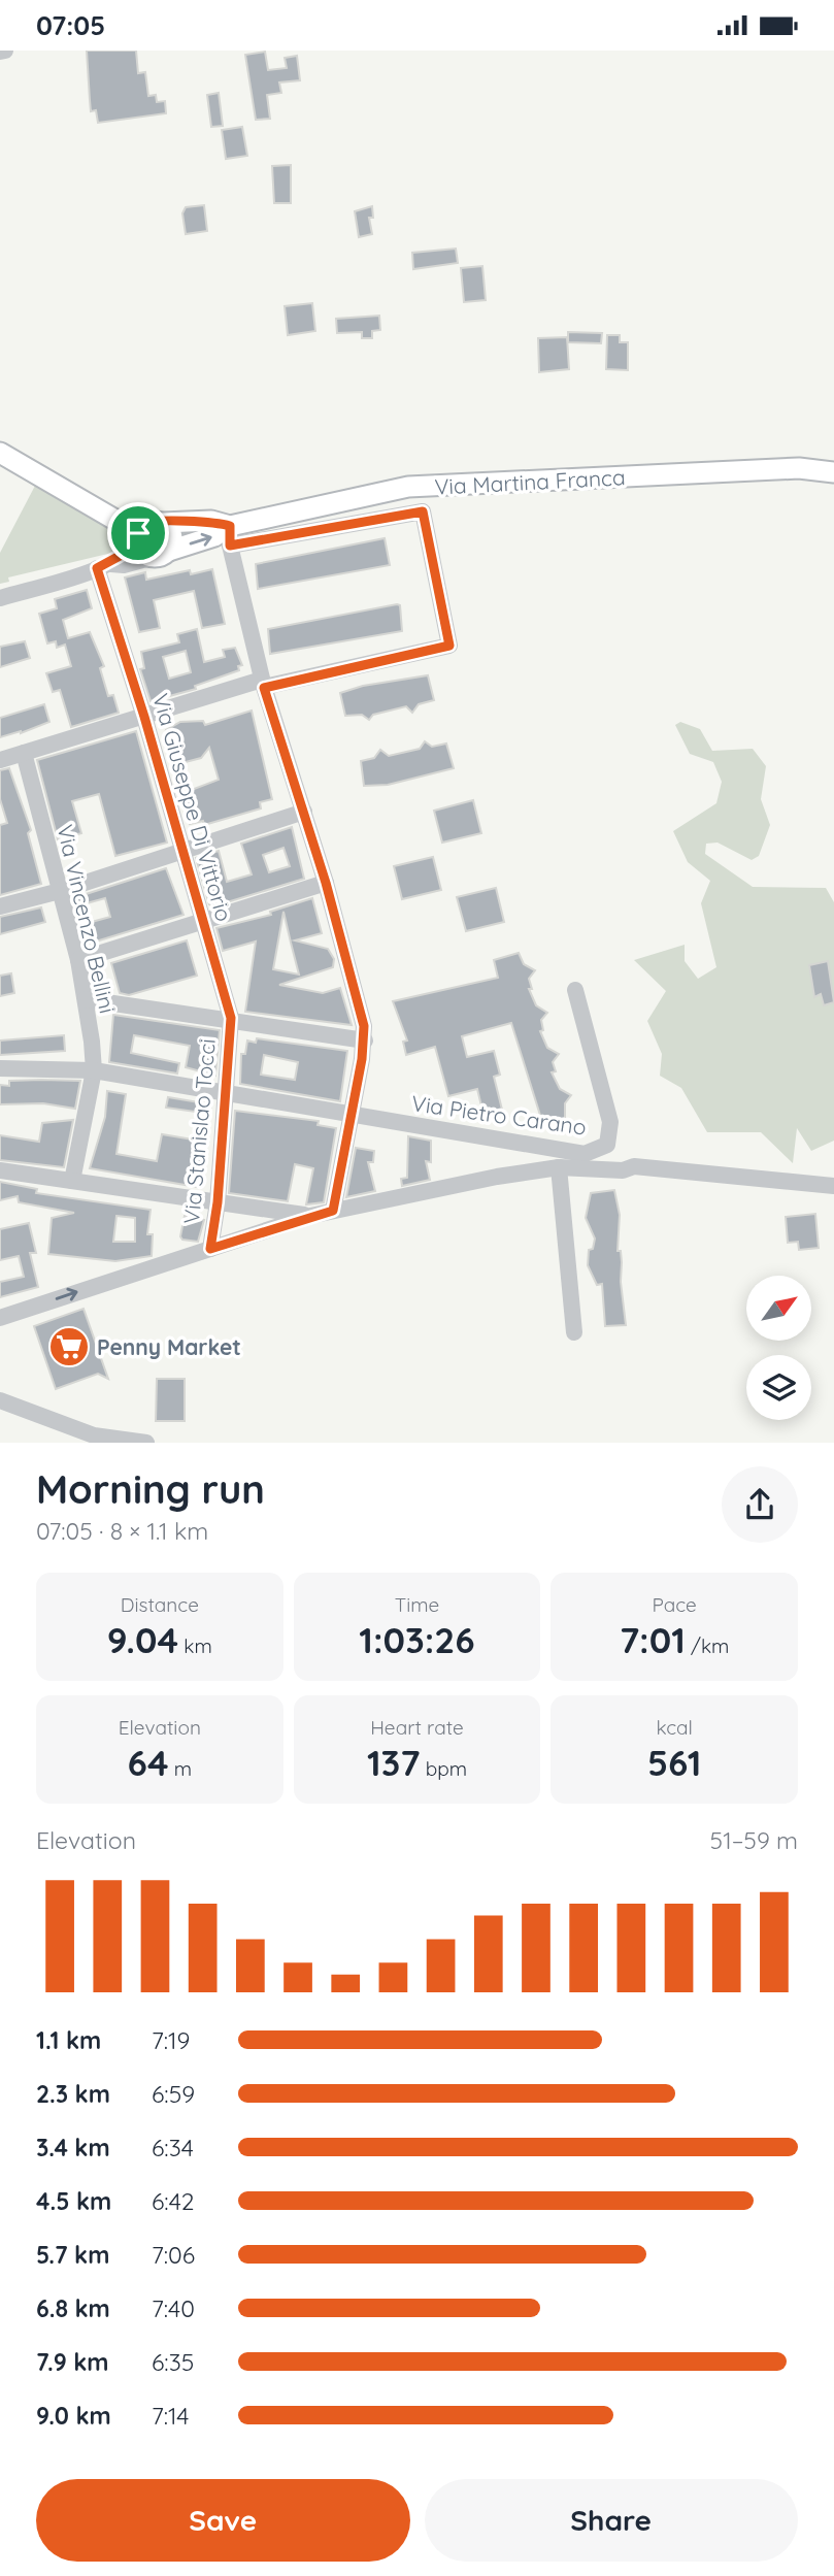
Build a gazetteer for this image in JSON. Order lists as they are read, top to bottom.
{
  "streets": {
    "main road": ["Via Martina Franca"],
    "street": [
      "Via Giuseppe Di Vittorio",
      "Via Vincenzo Bellini",
      "Via Pietro Carano",
      "Via Stanislao Tocci"
    ]
  },
  "crossings": [
    ["Via Giuseppe Di Vittorio", "Via Stanislao Tocci"],
    ["Via Vincenzo Bellini", "Via Pietro Carano"],
    ["Via Pietro Carano", "Via Stanislao Tocci"]
  ],
  "places": {
    "supermarket": ["Penny Market"]
  },
  "north": "top right",
  "page": {
    "status": "07:05",
    "heading": ["Morning run", "07:05 · 8 × 1.1 km"],
    "stats": [
      ["Distance", "9.04 km"],
      ["Time", "1:03:26"],
      ["Pace", "7:01 /km"],
      ["Elevation", "64 m"],
      ["Heart rate", "137 bpm"],
      ["kcal", "561"]
    ],
    "chart": ["Elevation", "51–59 m"],
    "list": [
      {
        "name": "1.1 km",
        "note": "7:19"
      },
      {
        "name": "2.3 km",
        "note": "6:59"
      },
      {
        "name": "3.4 km",
        "note": "6:34"
      },
      {
        "name": "4.5 km",
        "note": "6:42"
      },
      {
        "name": "5.7 km",
        "note": "7:06"
      },
      {
        "name": "6.8 km",
        "note": "7:40"
      },
      {
        "name": "7.9 km",
        "note": "6:35"
      },
      {
        "name": "9.0 km",
        "note": "7:14"
      }
    ],
    "buttons": ["Save", "Share"]
  }
}
